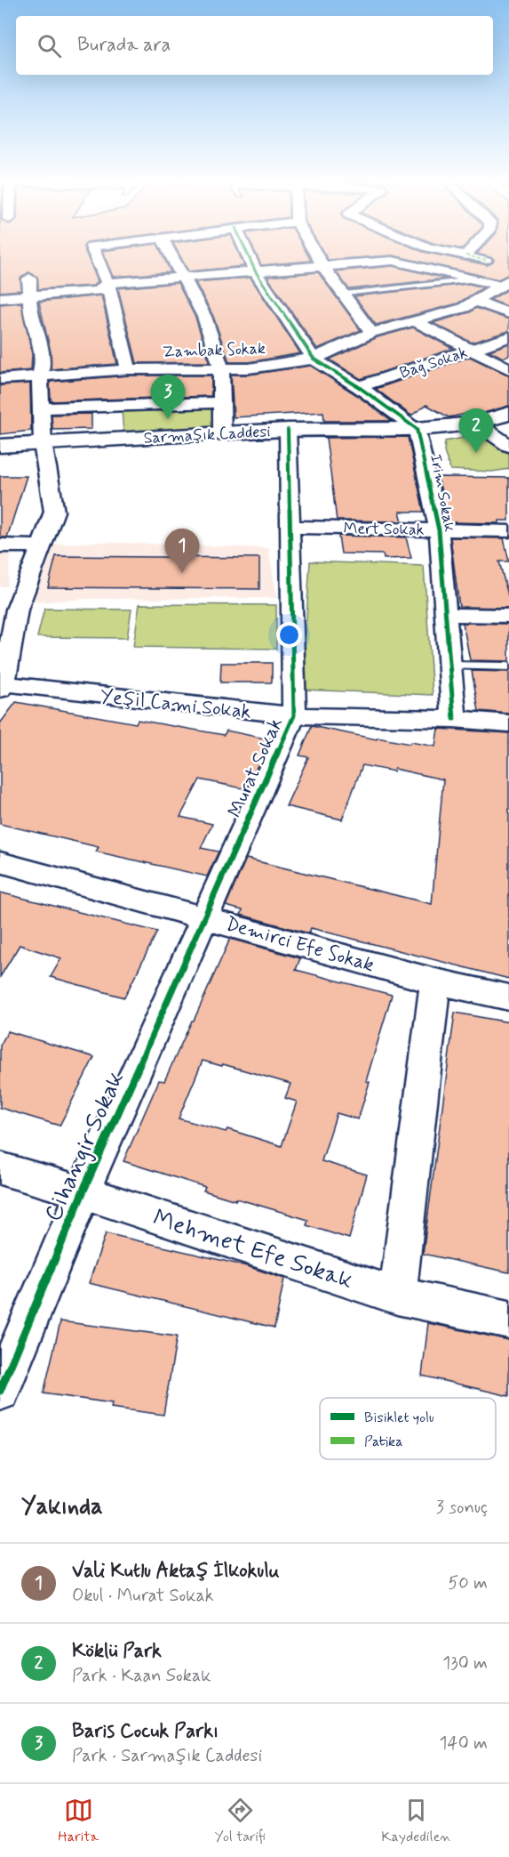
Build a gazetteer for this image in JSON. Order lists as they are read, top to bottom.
{
  "streets": {
    "main road": ["Sarmaşık Caddesi"],
    "street": [
      "Zambak Sokak",
      "Bağ Sokak",
      "Irim Sokak",
      "Mert Sokak",
      "Yeşil Cami Sokak",
      "Murat Sokak",
      "Demirci Efe Sokak",
      "Cihangir Sokak",
      "Mehmet Efe Sokak"
    ]
  },
  "crossings": [
    ["Zambak Sokak", "Irim Sokak"],
    ["Bağ Sokak", "Irim Sokak"],
    ["Sarmaşık Caddesi", "Irim Sokak"],
    ["Sarmaşık Caddesi", "Murat Sokak"],
    ["Irim Sokak", "Mert Sokak"],
    ["Irim Sokak", "Yeşil Cami Sokak"],
    ["Mert Sokak", "Murat Sokak"],
    ["Yeşil Cami Sokak", "Murat Sokak"],
    ["Murat Sokak", "Demirci Efe Sokak"],
    ["Murat Sokak", "Cihangir Sokak"],
    ["Demirci Efe Sokak", "Cihangir Sokak"],
    ["Cihangir Sokak", "Mehmet Efe Sokak"]
  ],
  "legend": ["Bisiklet yolu", "Patika"],
  "page": {
    "search": "Burada ara",
    "pins": ["3", "2", "1"],
    "heading": ["Yakında", "3 sonuç"],
    "list": [
      {
        "mark": "1",
        "name": "Vali Kutlu Aktaş İlkokulu",
        "note": "Okul · Murat Sokak",
        "value": "50 m"
      },
      {
        "mark": "2",
        "name": "Köklü Park",
        "note": "Park · Kaan Sokak",
        "value": "130 m"
      },
      {
        "mark": "3",
        "name": "Baris Cocuk Parkı",
        "note": "Park · Sarmaşık Caddesi",
        "value": "140 m"
      }
    ],
    "nav": ["Harita", "Yol tarifi", "Kaydedilen"]
  }
}
